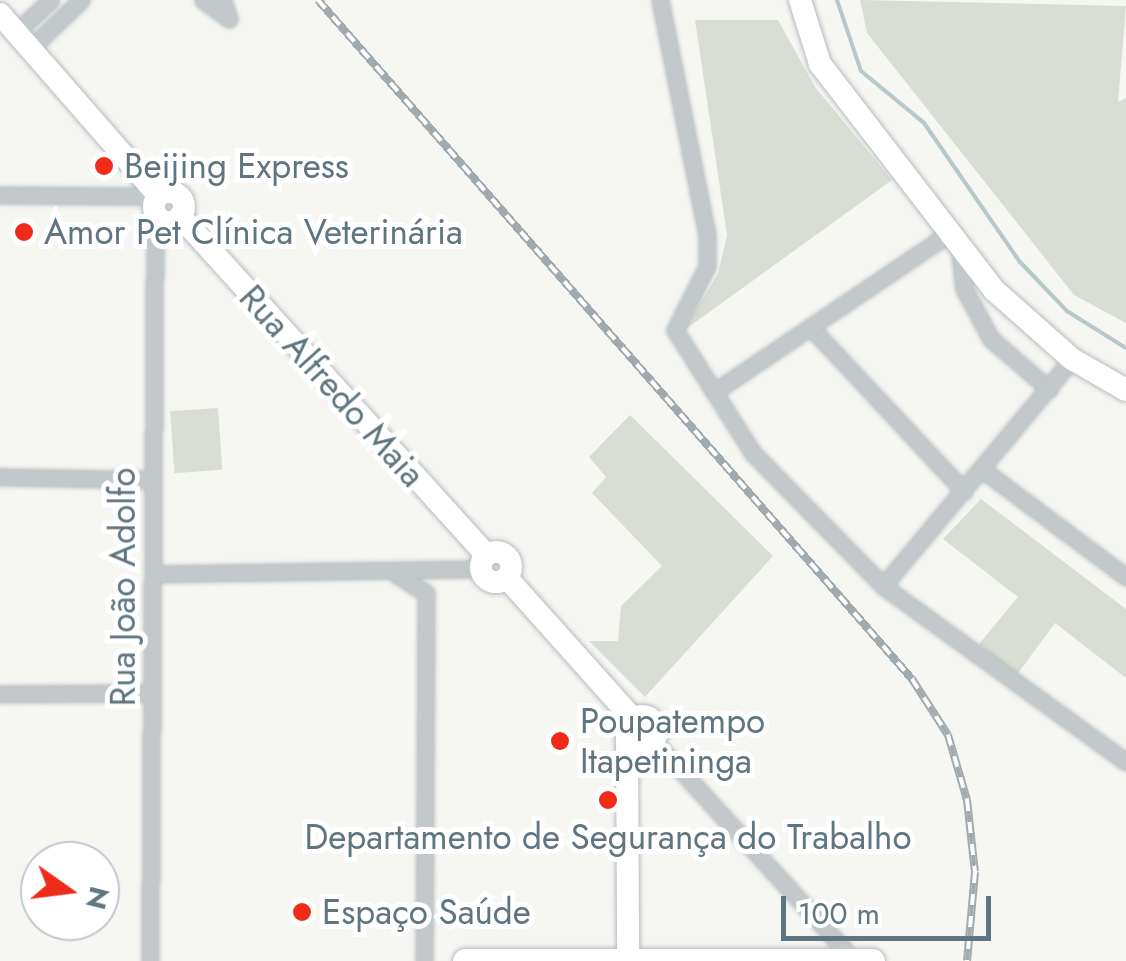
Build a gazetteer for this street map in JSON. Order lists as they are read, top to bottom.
{
  "streets": {
    "main road": ["Rua Alfredo Maia"],
    "street": ["Rua João Adolfo"]
  },
  "crossings": [
    ["Rua Alfredo Maia", "Rua João Adolfo"]
  ],
  "places": [
    "Beijing Express",
    "Amor Pet Clínica Veterinária",
    "Poupatempo Itapetininga",
    "Departamento de Segurança do Trabalho",
    "Espaço Saúde"
  ],
  "scale_bar": "100 m",
  "north": "right"
}
